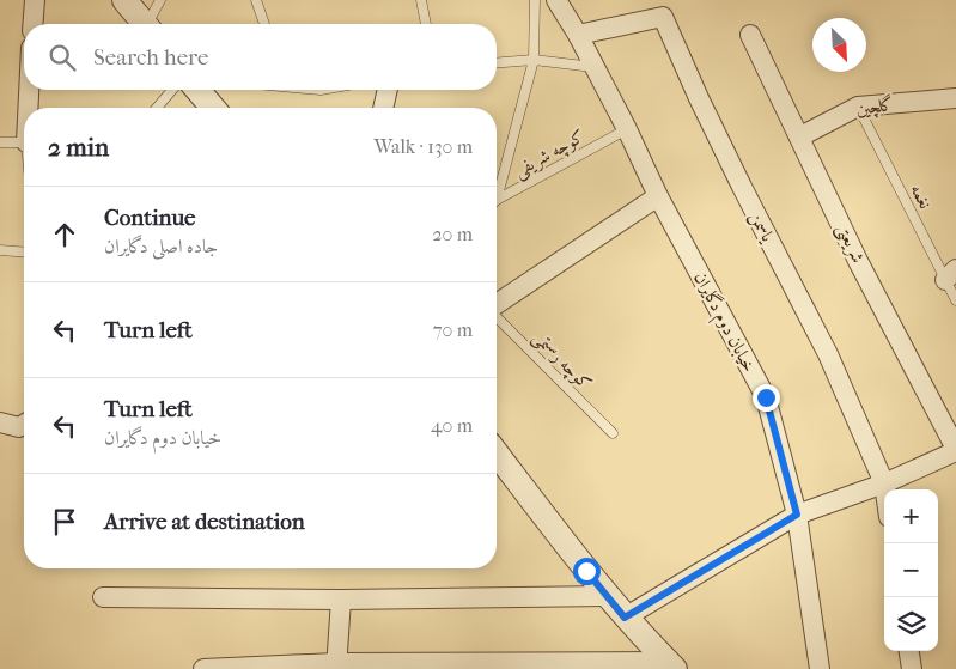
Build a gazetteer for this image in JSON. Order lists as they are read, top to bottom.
{
  "streets": {
    "street": [
      "گلچین",
      "یاسمن",
      "شریعتی",
      "خیابان دوم دگایران"
    ],
    "lane": ["کوچه شریفی", "نغمه", "کوچه رستمی"]
  },
  "crossings": [
    ["گلچین", "نغمه"],
    ["گلچین", "شریعتی"],
    ["کوچه شریفی", "خیابان دوم دگایران"],
    ["یاسمن", "خیابان دوم دگایران"]
  ],
  "north": "bottom right",
  "page": {
    "search": "Search here",
    "heading": ["2 min", "Walk · 130 m"],
    "list": [
      ["Continue", "جاده اصلی دگایران", "20 m"],
      ["Turn left", "70 m"],
      ["Turn left", "خیابان دوم دگایران", "40 m"],
      "Arrive at destination"
    ],
    "map_buttons": ["+", "−"]
  }
}
